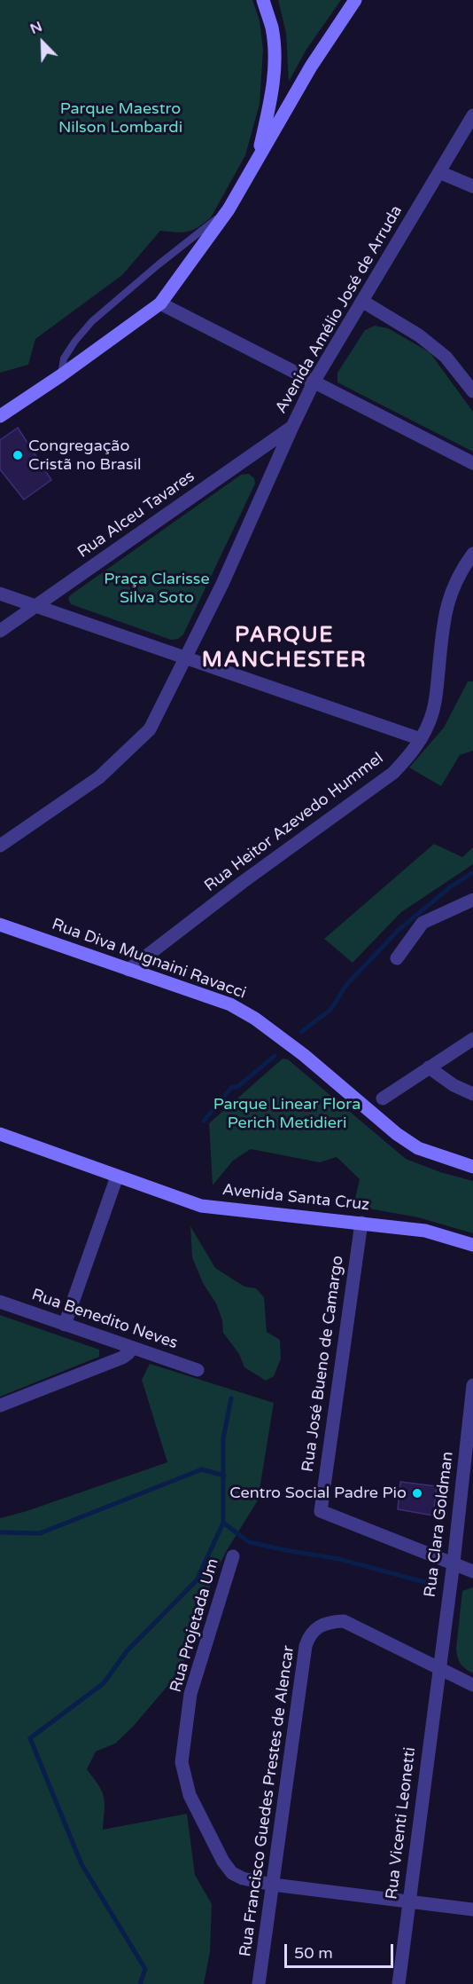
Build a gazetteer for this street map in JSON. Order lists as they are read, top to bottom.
{
  "streets": {
    "main road": ["Rua Diva Mugnaini Ravacci", "Avenida Santa Cruz"],
    "street": [
      "Avenida Amélio José de Arruda",
      "Rua Alceu Tavares",
      "Rua Heitor Azevedo Hummel",
      "Rua Benedito Neves",
      "Rua José Bueno de Camargo",
      "Rua Clara Goldman",
      "Rua Projetada Um",
      "Rua Francisco Guedes Prestes de Alencar",
      "Rua Vicenti Leonetti"
    ]
  },
  "crossings": [
    ["Avenida Amélio José de Arruda", "Rua Alceu Tavares"],
    ["Rua Heitor Azevedo Hummel", "Rua Diva Mugnaini Ravacci"],
    ["Avenida Santa Cruz", "Rua José Bueno de Camargo"],
    ["Rua José Bueno de Camargo", "Rua Clara Goldman"],
    ["Rua Clara Goldman", "Rua Francisco Guedes Prestes de Alencar"],
    ["Rua Clara Goldman", "Rua Vicenti Leonetti"],
    ["Rua Projetada Um", "Rua Francisco Guedes Prestes de Alencar"],
    ["Rua Projetada Um", "Rua Vicenti Leonetti"],
    ["Rua Francisco Guedes Prestes de Alencar", "Rua Vicenti Leonetti"]
  ],
  "districts": ["PARQUE MANCHESTER"],
  "parks": ["Parque Maestro Nilson Lombardi", "Praça Clarisse Silva Soto", "Parque Linear Flora Perich Metidieri"],
  "places": ["Congregação Cristã no Brasil", "Centro Social Padre Pio"],
  "scale_bar": "50 m",
  "north": "top left"
}
